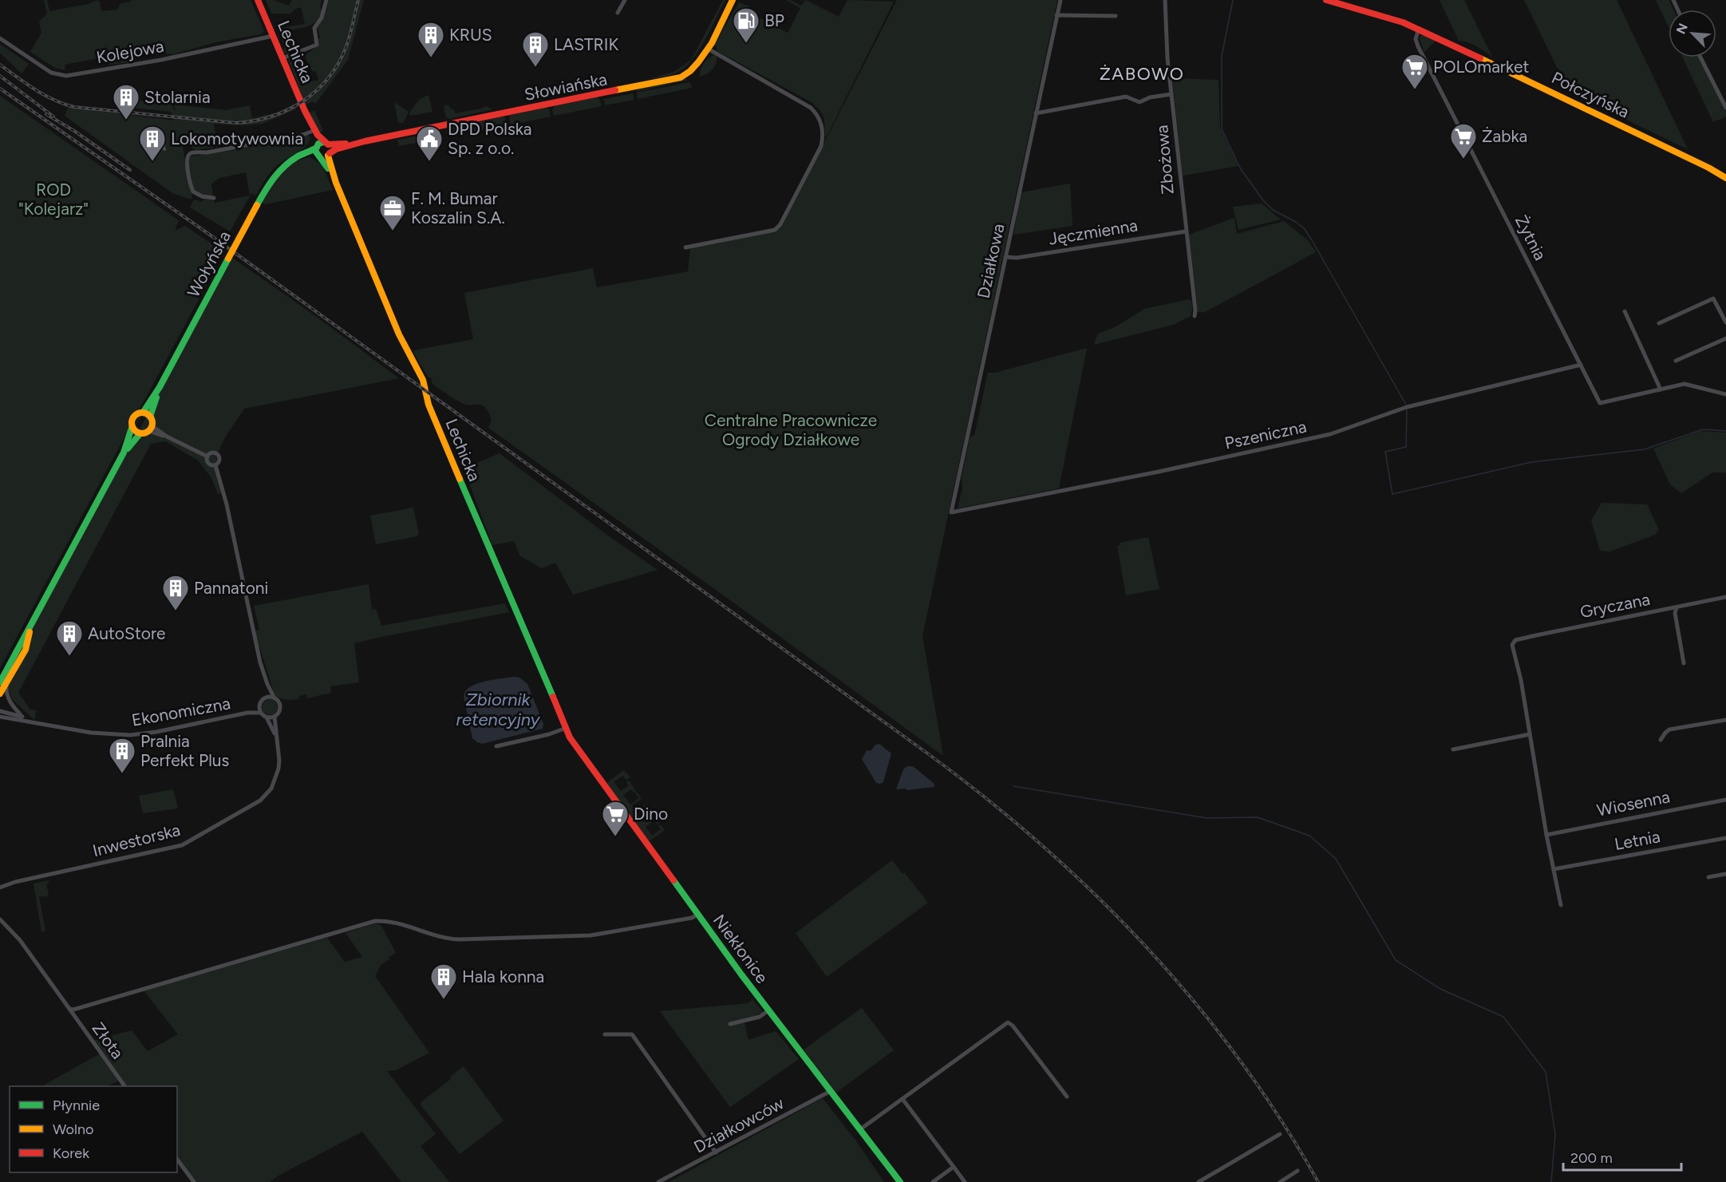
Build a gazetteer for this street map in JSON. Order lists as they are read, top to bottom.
{
  "streets": {
    "main road": [
      "Lechicka",
      "Słowiańska",
      "Połczyńska",
      "Wołyńska",
      "Niekłonice"
    ],
    "street": [
      "Kolejowa",
      "Zbożowa",
      "Jęczmienna",
      "Żytnia",
      "Działkowa",
      "Pszeniczna",
      "Gryczana",
      "Ekonomiczna",
      "Wiosenna",
      "Inwestorska",
      "Letnia",
      "Złota",
      "Działkowców"
    ]
  },
  "crossings": [
    ["Kolejowa", "Lechicka"],
    ["Lechicka", "Słowiańska"],
    ["Lechicka", "Wołyńska"],
    ["Lechicka", "Niekłonice"],
    ["Słowiańska", "Wołyńska"],
    ["Połczyńska", "Żytnia"],
    ["Zbożowa", "Jęczmienna"],
    ["Jęczmienna", "Działkowa"],
    ["Żytnia", "Pszeniczna"],
    ["Działkowa", "Pszeniczna"],
    ["Ekonomiczna", "Inwestorska"],
    ["Niekłonice", "Działkowców"]
  ],
  "districts": ["ŻABOWO"],
  "water": ["Zbiornik retencyjny"],
  "parks": ["ROD \"Kolejarz\"", "Centralne Pracownicze Ogrody Działkowe"],
  "places": {
    "fuel station": ["BP"],
    "building": [
      "KRUS",
      "LASTRIK",
      "Stolarnia",
      "Lokomotywownia",
      "Pannatoni",
      "AutoStore",
      "Pralnia Perfekt Plus",
      "Hala konna"
    ],
    "supermarket": ["POLOmarket", "Żabka", "Dino"],
    "public building": ["DPD Polska Sp. z o.o."],
    "office": ["F. M. Bumar Koszalin S.A."]
  },
  "legend": ["Płynnie", "Wolno", "Korek"],
  "scale_bar": "200 m",
  "north": "top left"
}
